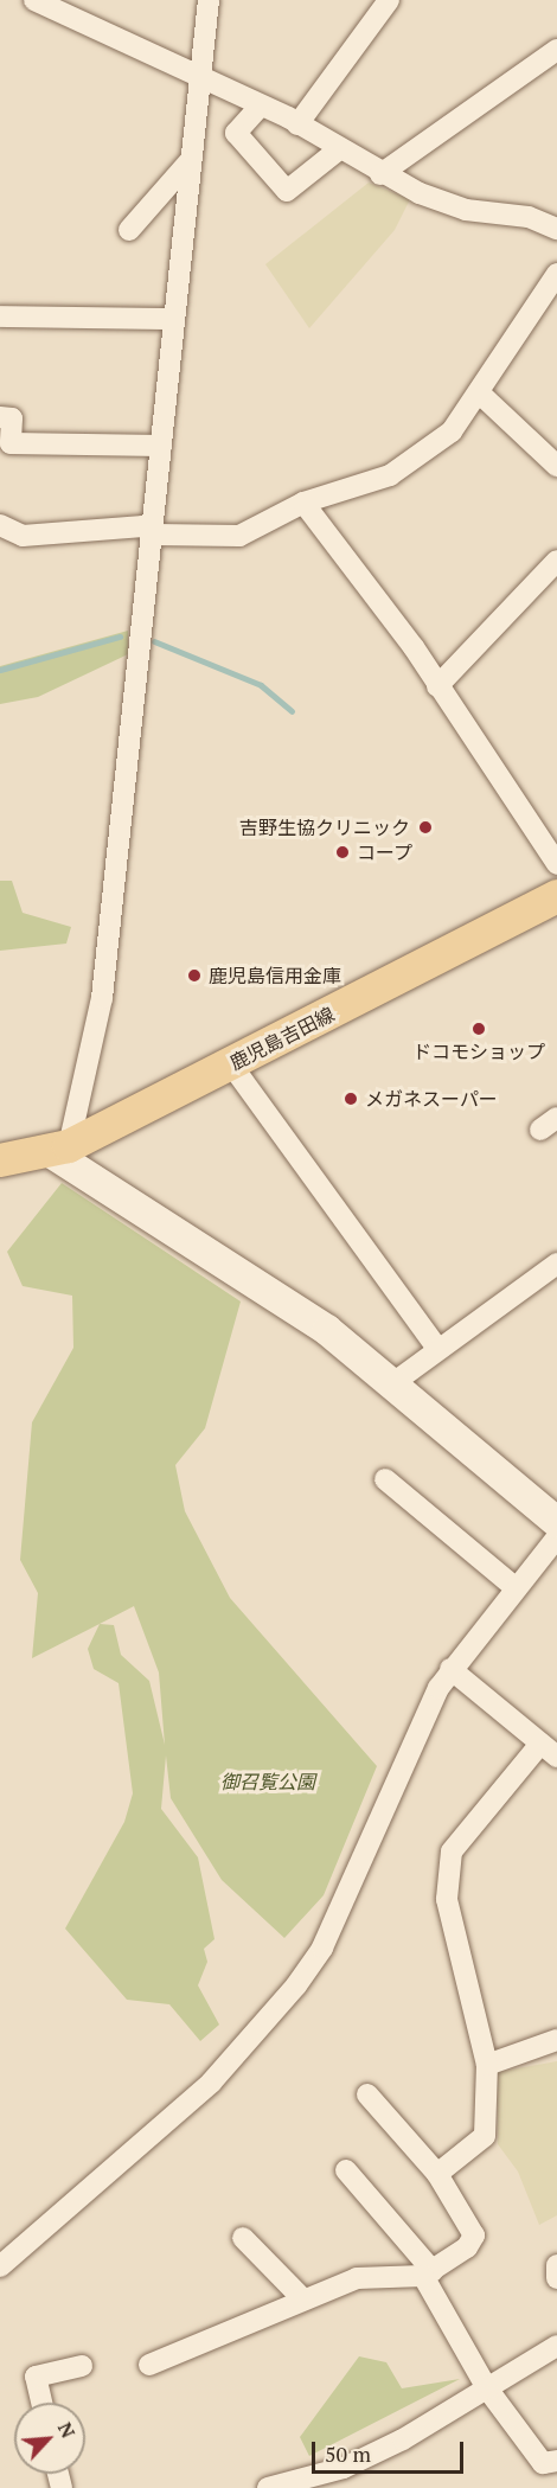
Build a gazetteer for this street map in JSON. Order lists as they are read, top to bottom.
{
  "streets": {
    "main road": ["鹿児島吉田線"]
  },
  "parks": ["御召覧公園"],
  "places": [
    "吉野生協クリニック",
    "コープ",
    "鹿児島信用金庫",
    "ドコモショップ",
    "メガネスーパー"
  ],
  "scale_bar": "50 m",
  "north": "top right"
}
